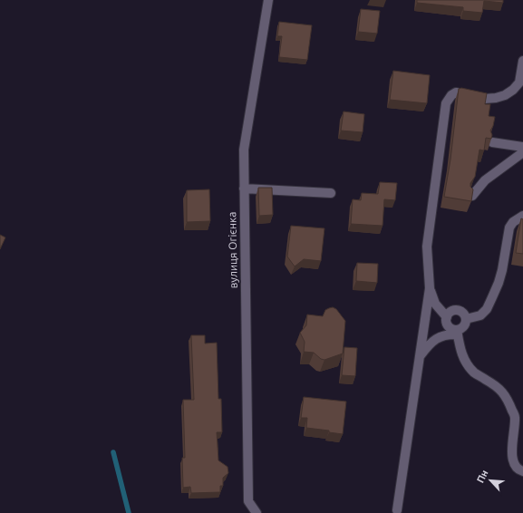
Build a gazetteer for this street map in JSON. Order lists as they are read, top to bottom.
{
  "streets": {
    "street": ["вулиця Огієнка"]
  },
  "north": "top left"
}
